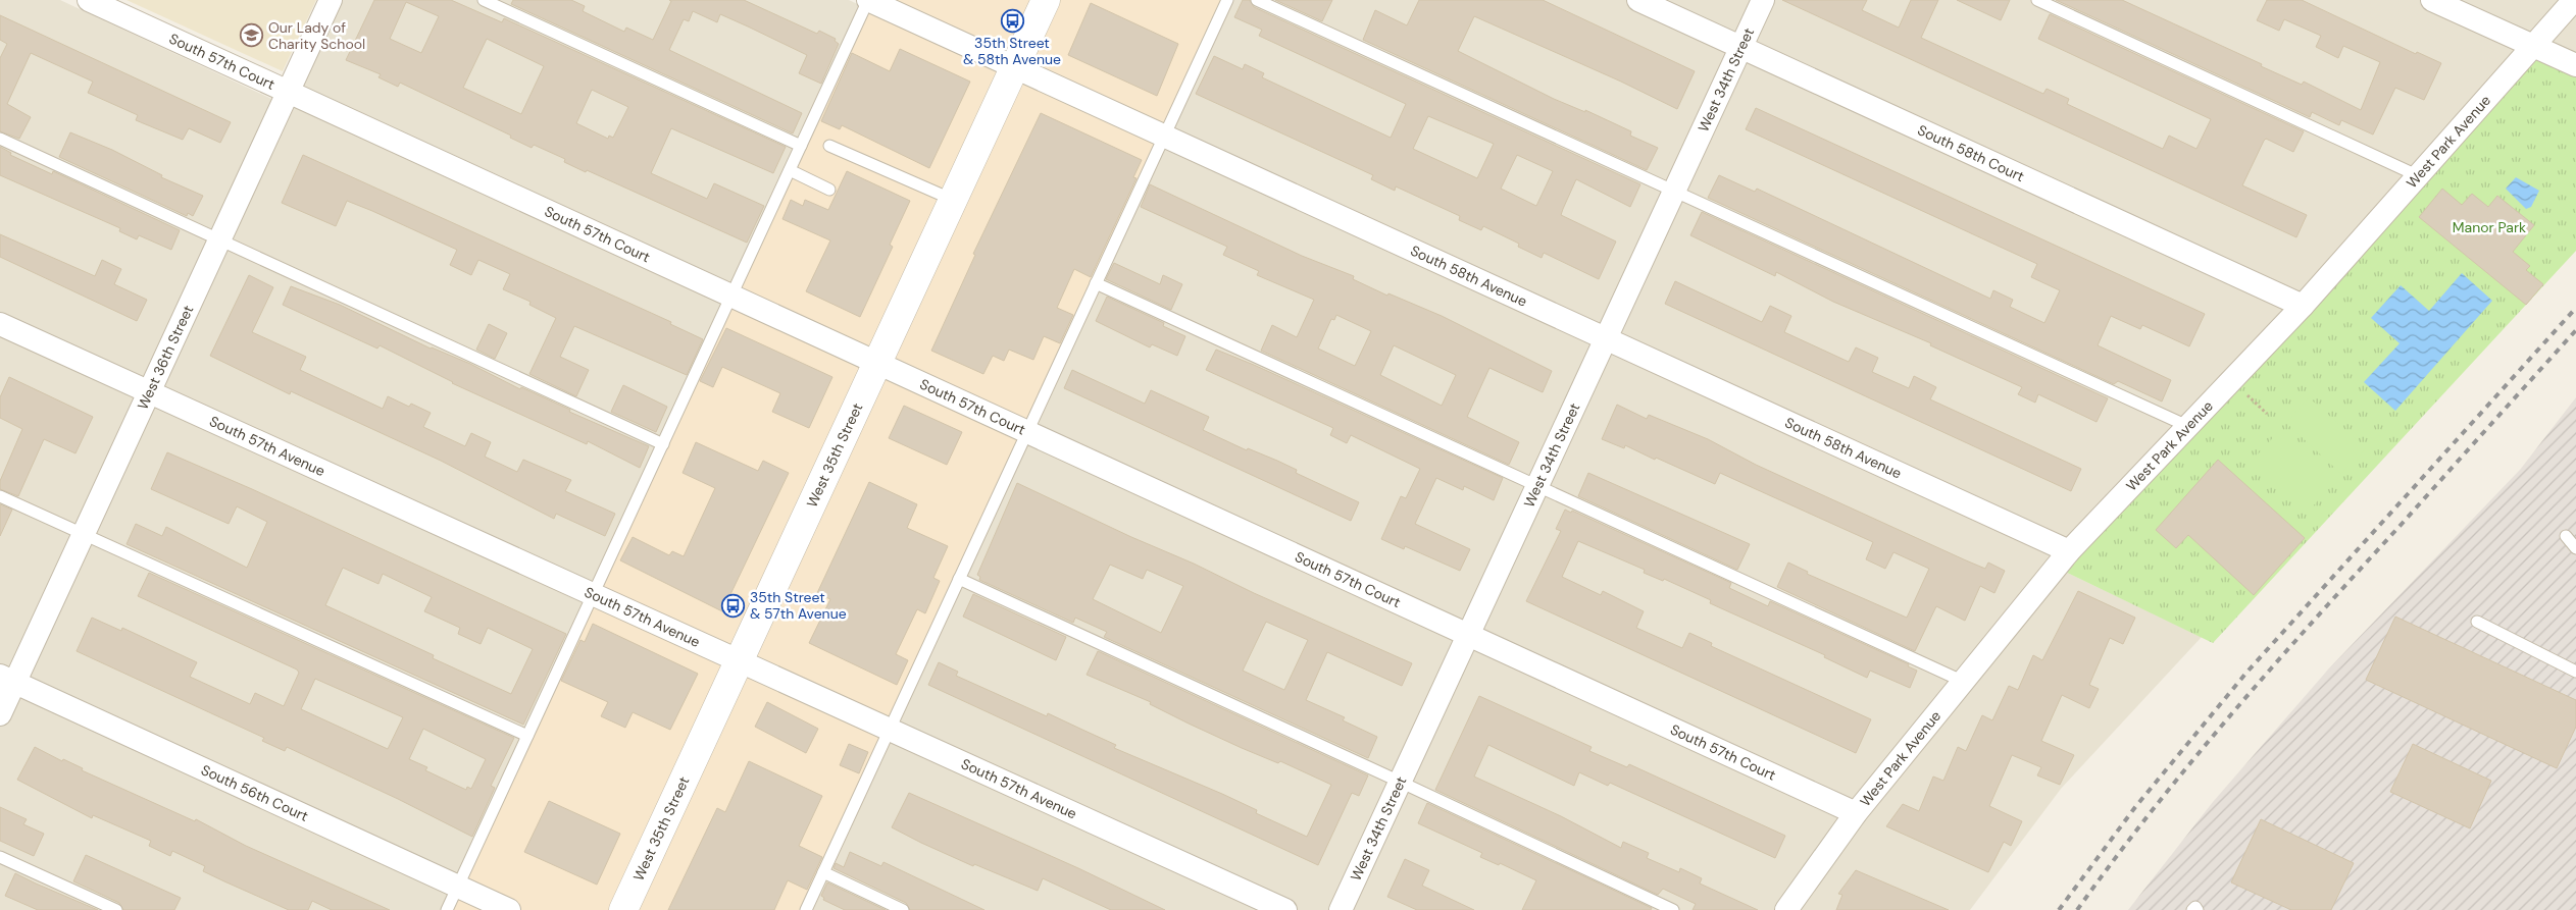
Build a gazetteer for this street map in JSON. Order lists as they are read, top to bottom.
{
  "streets": {
    "street": [
      "South 57th Court",
      "West 34th Street",
      "West Park Avenue",
      "South 58th Court",
      "South 58th Avenue",
      "West 36th Street",
      "South 57th Avenue",
      "West 35th Street",
      "South 56th Court"
    ]
  },
  "crossings": [
    ["South 57th Court", "West 34th Street"],
    ["South 57th Court", "West Park Avenue"],
    ["South 57th Court", "West 36th Street"],
    ["South 57th Court", "West 35th Street"],
    ["West 34th Street", "South 58th Court"],
    ["West 34th Street", "South 58th Avenue"],
    ["West Park Avenue", "South 58th Court"],
    ["West Park Avenue", "South 58th Avenue"],
    ["South 58th Avenue", "West 35th Street"],
    ["West 36th Street", "South 57th Avenue"],
    ["West 36th Street", "South 56th Court"],
    ["South 57th Avenue", "West 35th Street"]
  ],
  "parks": ["Manor Park"],
  "places": {
    "bus stop": ["35th Street & 58th Avenue", "35th Street & 57th Avenue"],
    "school or university": ["Our Lady of Charity School"]
  }
}
